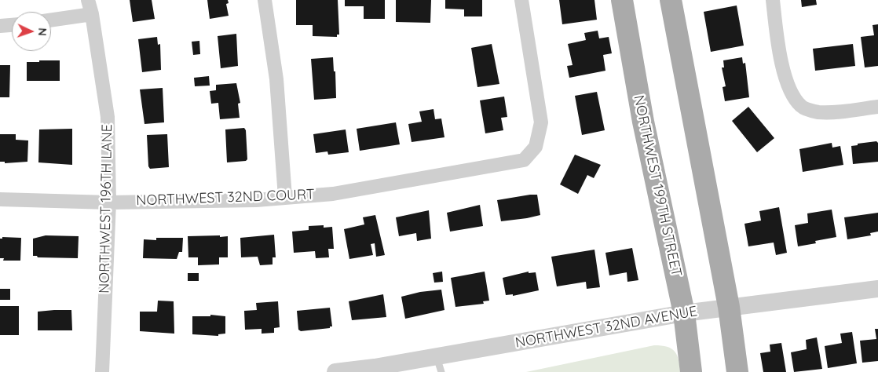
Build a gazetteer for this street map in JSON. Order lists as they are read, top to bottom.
{
  "streets": {
    "main road": ["NORTHWEST 199TH STREET"],
    "street": ["NORTHWEST 32ND COURT", "NORTHWEST 196TH LANE", "NORTHWEST 32ND AVENUE"]
  },
  "crossings": [
    ["NORTHWEST 199TH STREET", "NORTHWEST 32ND AVENUE"],
    ["NORTHWEST 32ND COURT", "NORTHWEST 196TH LANE"]
  ],
  "north": "right"
}
